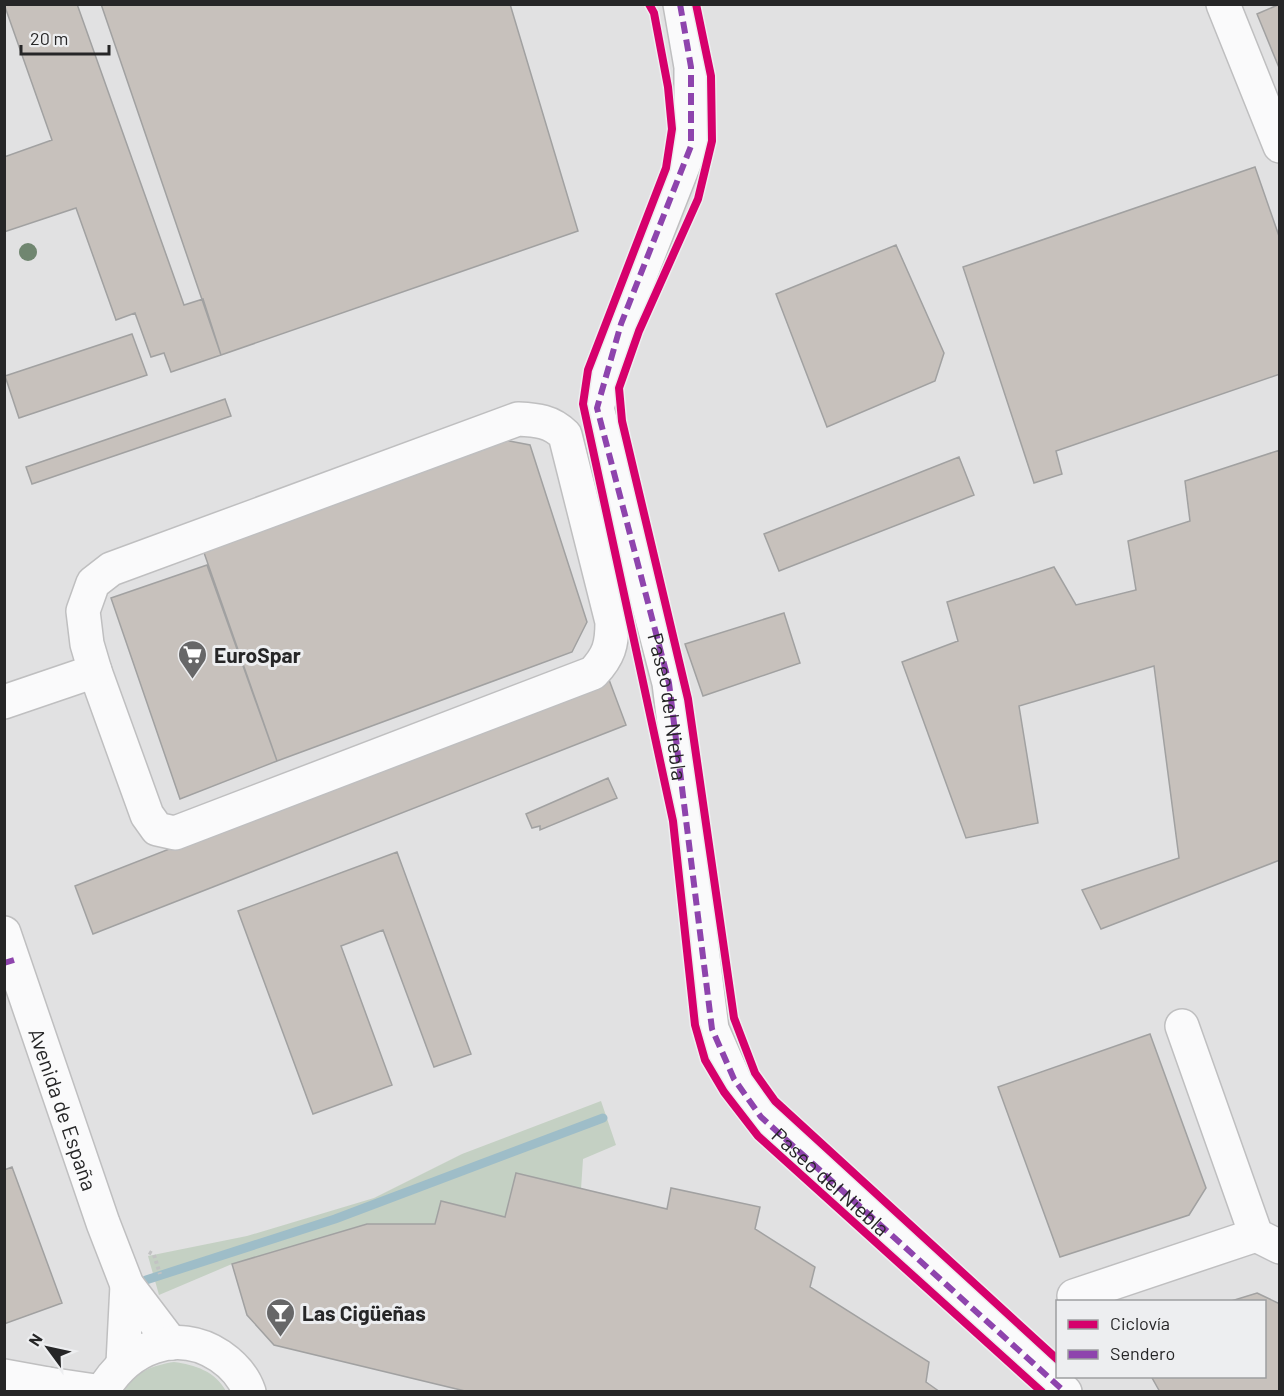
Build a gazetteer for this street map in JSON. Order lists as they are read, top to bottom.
{
  "streets": {
    "street": ["Paseo del Niebla", "Avenida de España"]
  },
  "places": {
    "supermarket": ["EuroSpar"],
    "bar": ["Las Cigüeñas"]
  },
  "legend": ["Ciclovía", "Sendero"],
  "scale_bar": "20 m",
  "north": "top left"
}
